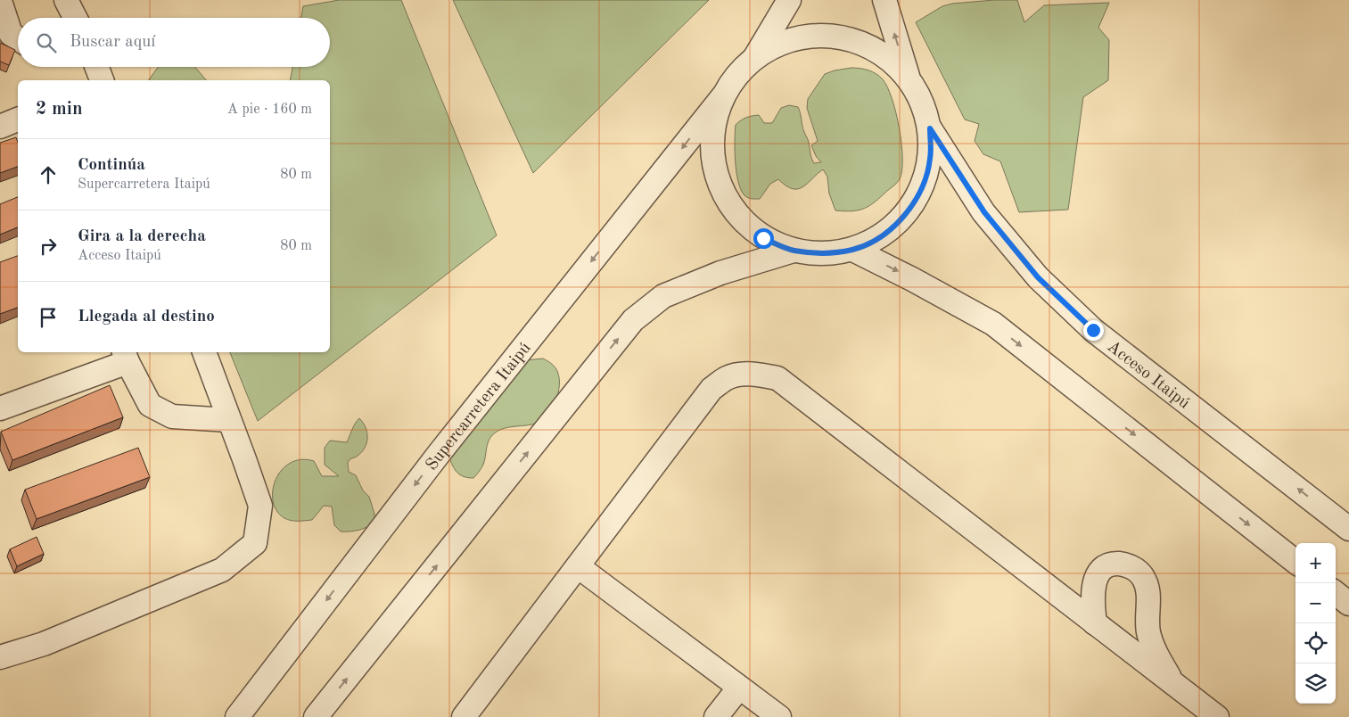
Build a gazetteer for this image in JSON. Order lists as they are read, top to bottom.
{
  "streets": {
    "street": ["Acceso Itaipú", "Supercarretera Itaipú"]
  },
  "crossings": [
    ["Acceso Itaipú", "Supercarretera Itaipú"]
  ],
  "page": {
    "search": "Buscar aquí",
    "heading": ["2 min", "A pie · 160 m"],
    "list": [
      ["Continúa", "Supercarretera Itaipú", "80 m"],
      ["Gira a la derecha", "Acceso Itaipú", "80 m"],
      "Llegada al destino"
    ],
    "map_buttons": ["+", "−"]
  }
}
